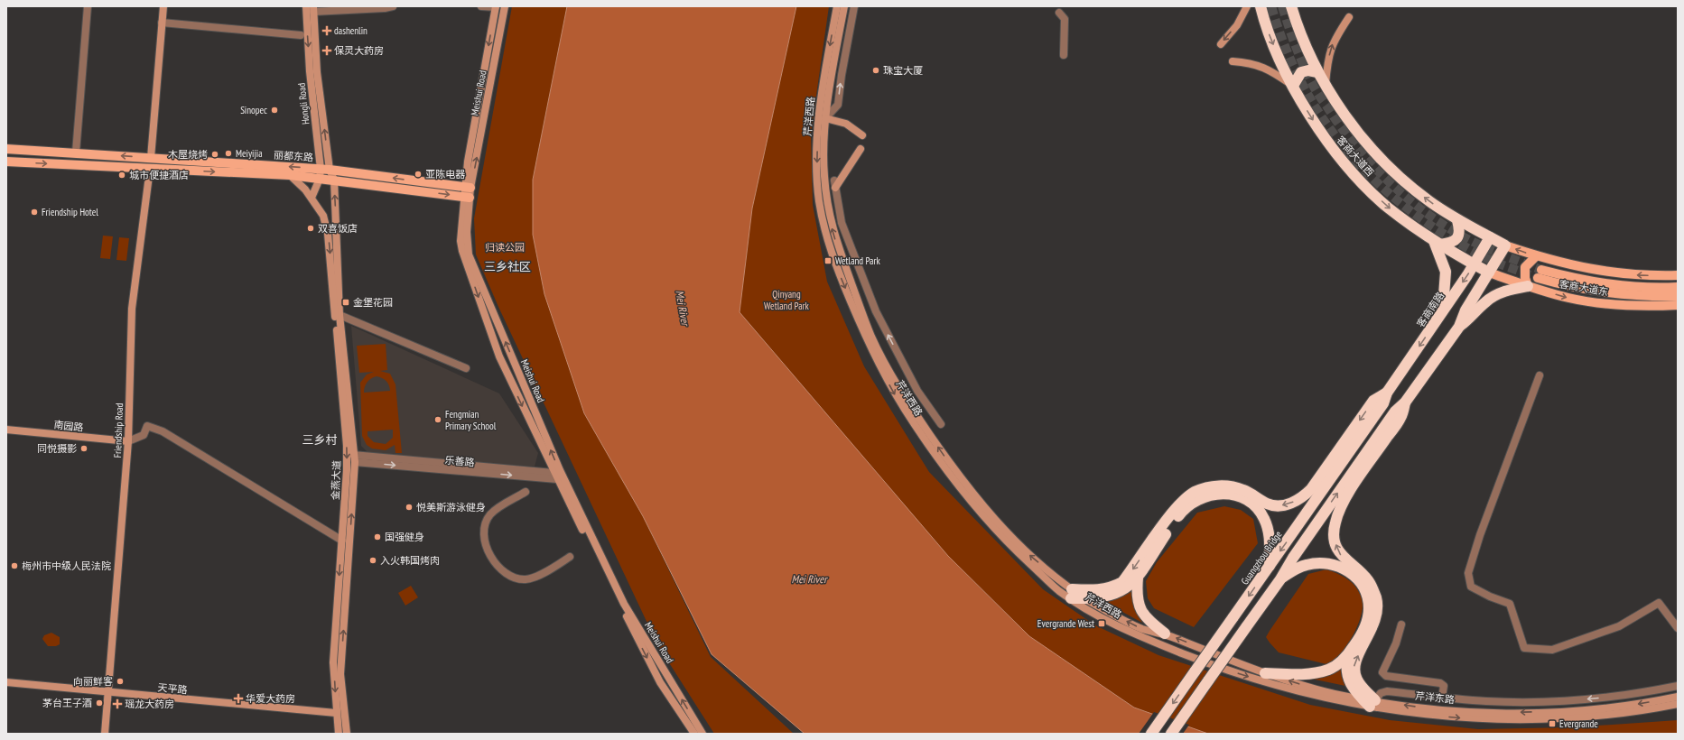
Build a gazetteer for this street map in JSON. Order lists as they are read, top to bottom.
{
  "streets": {
    "highway": ["客商大道西", "客商南路", "Guangzhou Bridge"],
    "main road": [
      "Meishui Road",
      "Hongli Road",
      "芹洋西路",
      "丽都东路",
      "客商大道东",
      "南园路",
      "Friendship Road",
      "金燕大道",
      "天平路",
      "芹洋东路"
    ],
    "street": ["乐善路"]
  },
  "crossings": [
    ["Meishui Road", "丽都东路"],
    ["Meishui Road", "乐善路"],
    ["Hongli Road", "丽都东路"],
    ["Hongli Road", "金燕大道"],
    ["芹洋西路", "芹洋东路"],
    ["丽都东路", "Friendship Road"],
    ["丽都东路", "金燕大道"],
    ["客商大道西", "客商大道东"],
    ["客商大道西", "客商南路"],
    ["客商南路", "Guangzhou Bridge"],
    ["南园路", "Friendship Road"],
    ["Friendship Road", "天平路"],
    ["乐善路", "金燕大道"],
    ["金燕大道", "天平路"]
  ],
  "districts": ["三乡社区", "三乡村"],
  "water": ["Mei River"],
  "parks": ["归读公园", "Qinyang Wetland Park"],
  "places": {
    "health": [
      "dashenlin",
      "保灵大药房",
      "华爱大药房",
      "瑶龙大药房"
    ],
    "other": [
      "珠宝大厦",
      "Sinopec",
      "Meiyijia",
      "木屋烧烤",
      "亚陈电器",
      "城市便捷酒店",
      "Friendship Hotel",
      "双喜饭店",
      "Fengmian Primary School",
      "同悦摄影",
      "悦美斯游泳健身",
      "国强健身",
      "入火韩国烤肉",
      "梅州市中级人民法院",
      "向丽鲜客",
      "茅台王子酒"
    ],
    "transit": [
      "Wetland Park",
      "金堡花园",
      "Evergrande West",
      "Evergrande"
    ]
  }
}
